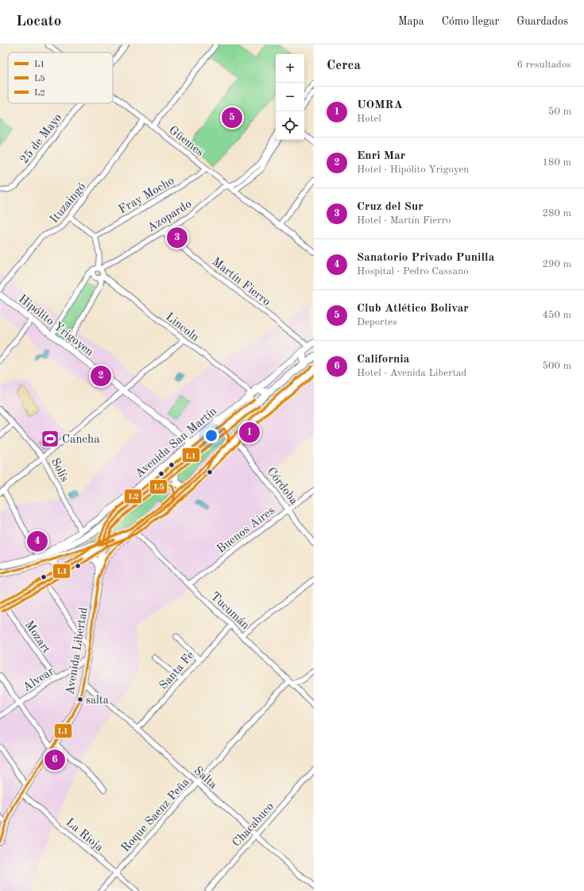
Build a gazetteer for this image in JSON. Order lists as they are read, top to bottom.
{
  "streets": {
    "main road": ["Hipólito Yrigoyen", "Avenida San Martín", "Avenida Libertad"],
    "street": [
      "25 de Mayo",
      "Güemes",
      "Fray Mocho",
      "Ituzaingó",
      "Azopardo",
      "Martín Fierro",
      "Lincoln",
      "Solís",
      "Córdoba",
      "Buenos Aires",
      "Tucumán",
      "Mozart",
      "Santa Fe",
      "Alvear",
      "Salta",
      "Roque Saenz Peña",
      "Chacabuco",
      "La Rioja"
    ]
  },
  "crossings": [
    ["Güemes", "Fray Mocho"],
    ["Güemes", "Ituzaingó"],
    ["Güemes", "Azopardo"],
    ["Azopardo", "Martín Fierro"],
    ["Azopardo", "Hipólito Yrigoyen"],
    ["Azopardo", "Lincoln"],
    ["Martín Fierro", "Avenida San Martín"],
    ["Hipólito Yrigoyen", "Avenida San Martín"],
    ["Lincoln", "Avenida San Martín"],
    ["Avenida San Martín", "Solís"],
    ["Córdoba", "Buenos Aires"],
    ["Buenos Aires", "Tucumán"],
    ["Tucumán", "Avenida Libertad"],
    ["Tucumán", "Santa Fe"],
    ["Tucumán", "Roque Saenz Peña"],
    ["Mozart", "Alvear"],
    ["Avenida Libertad", "Alvear"],
    ["Avenida Libertad", "Salta"],
    ["Avenida Libertad", "La Rioja"],
    ["Santa Fe", "Salta"],
    ["Salta", "Roque Saenz Peña"],
    ["Salta", "Chacabuco"],
    ["Roque Saenz Peña", "La Rioja"]
  ],
  "places": {
    "sports": ["Cancha"],
    "other": ["salta"]
  },
  "lines": ["transit line L2", "transit line L5", "transit line L1"],
  "legend": ["L1", "L5", "L2"],
  "page": {
    "header": "Locato",
    "nav": ["Mapa", "Cómo llegar", "Guardados"],
    "heading": ["Cerca", "6 resultados"],
    "map_buttons": ["+", "−"],
    "list": [
      {
        "mark": "1",
        "name": "UOMRA",
        "note": "Hotel",
        "value": "50 m"
      },
      {
        "mark": "2",
        "name": "Enri Mar",
        "note": "Hotel · Hipólito Yrigoyen",
        "value": "180 m"
      },
      {
        "mark": "3",
        "name": "Cruz del Sur",
        "note": "Hotel · Martín Fierro",
        "value": "280 m"
      },
      {
        "mark": "4",
        "name": "Sanatorio Privado Punilla",
        "note": "Hospital · Pedro Cassano",
        "value": "290 m"
      },
      {
        "mark": "5",
        "name": "Club Atlético Bolivar",
        "note": "Deportes",
        "value": "450 m"
      },
      {
        "mark": "6",
        "name": "California",
        "note": "Hotel · Avenida Libertad",
        "value": "500 m"
      }
    ],
    "pins": [
      "5",
      "3",
      "2",
      "1",
      "4",
      "6"
    ]
  }
}
